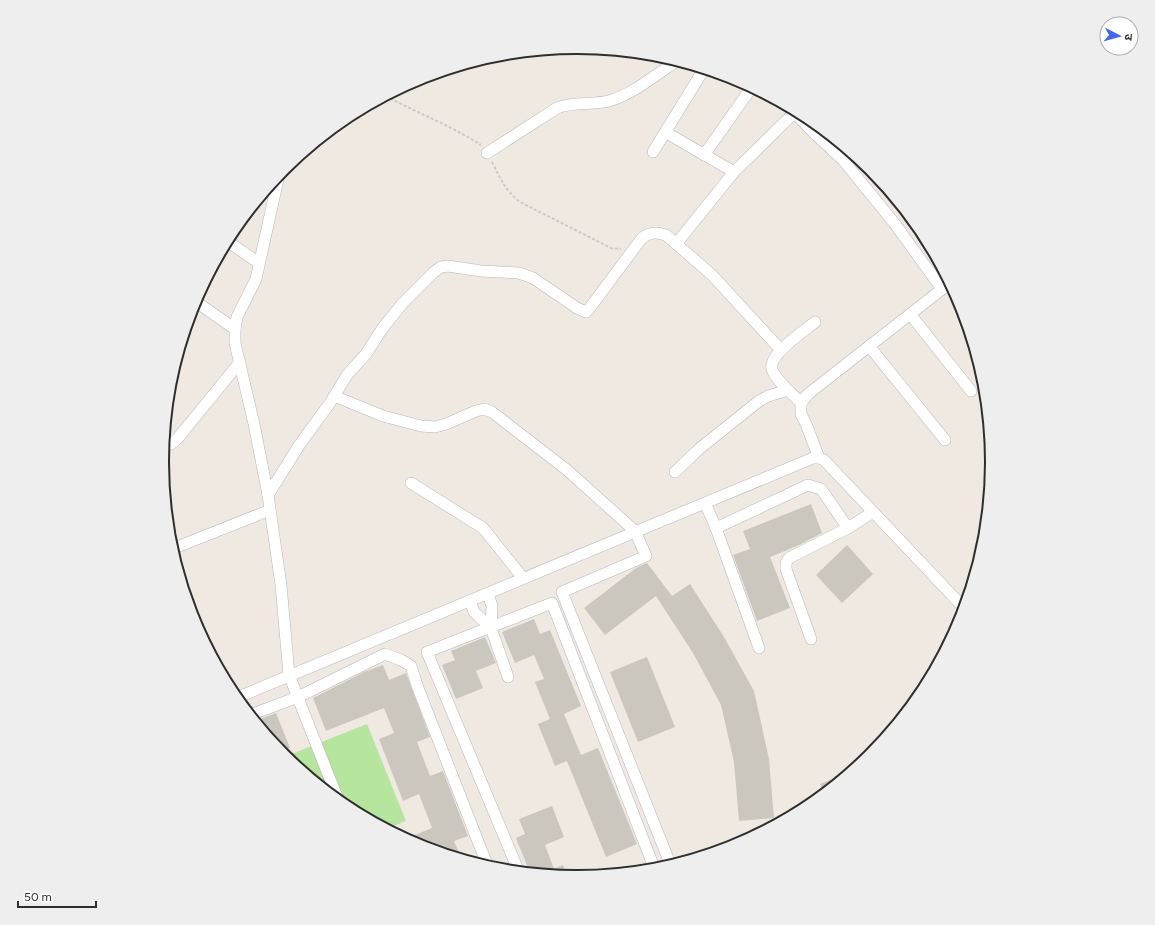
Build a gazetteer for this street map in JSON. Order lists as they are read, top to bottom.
{
  "scale_bar": "50 m",
  "north": "right"
}
